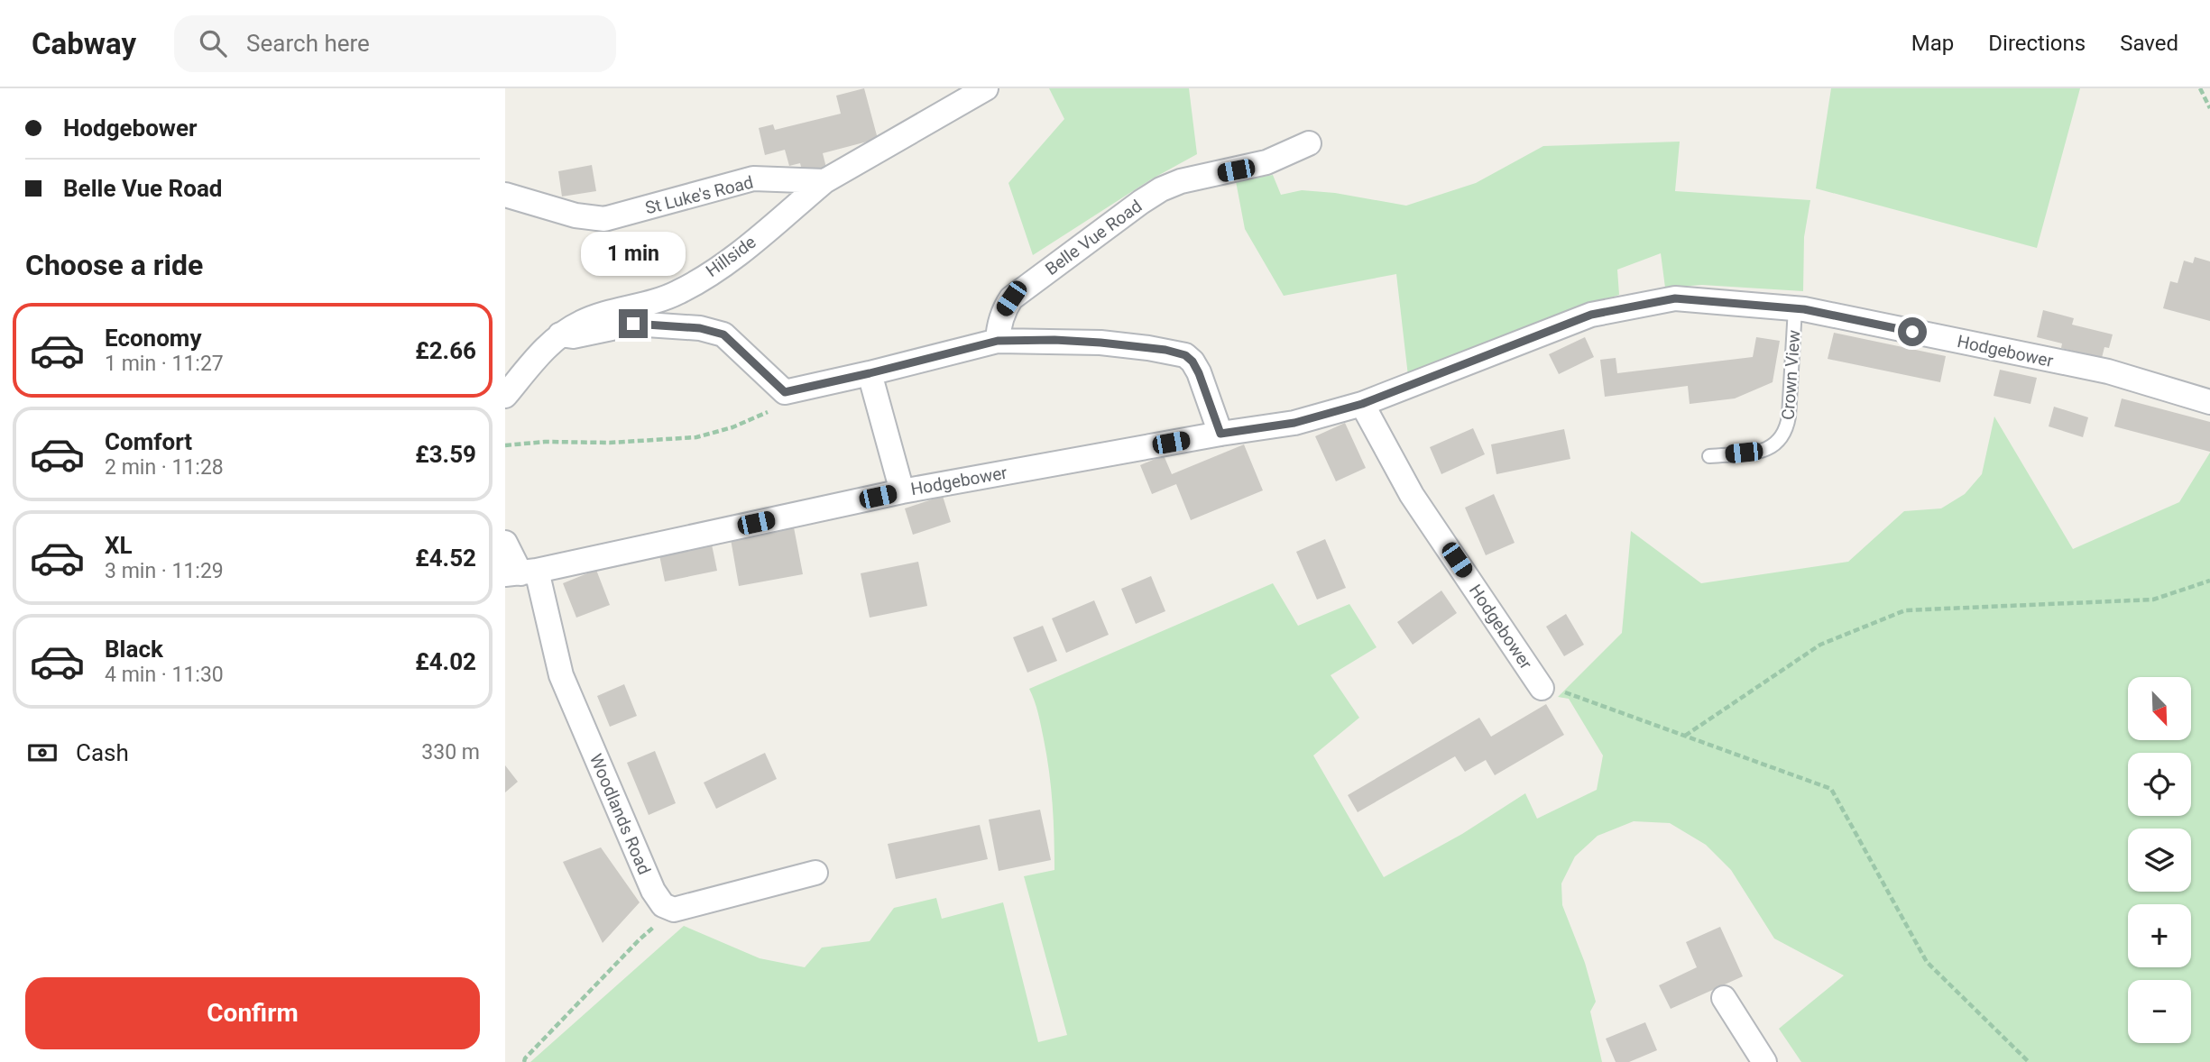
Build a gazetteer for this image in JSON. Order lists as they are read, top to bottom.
{
  "streets": {
    "street": [
      "St Luke's Road",
      "Belle Vue Road",
      "Hillside",
      "Hodgebower",
      "Woodlands Road"
    ],
    "lane": ["Crown View"]
  },
  "crossings": [
    ["St Luke's Road", "Hillside"],
    ["Hodgebower", "Crown View"],
    ["Hodgebower", "Woodlands Road"]
  ],
  "north": "bottom right",
  "page": {
    "header": "Cabway",
    "search": "Search here",
    "nav": ["Map", "Directions", "Saved"],
    "banner": ["Hodgebower", "Belle Vue Road"],
    "heading": "Choose a ride",
    "bubble": "1 min",
    "list": [
      {
        "name": "Economy",
        "note": "1 min · 11:27",
        "value": "£2.66"
      },
      {
        "name": "Comfort",
        "note": "2 min · 11:28",
        "value": "£3.59"
      },
      {
        "name": "XL",
        "note": "3 min · 11:29",
        "value": "£4.52"
      },
      {
        "name": "Black",
        "note": "4 min · 11:30",
        "value": "£4.02"
      }
    ],
    "map_buttons": ["+", "−"],
    "pay": ["Cash", "330 m"],
    "buttons": "Confirm"
  }
}
